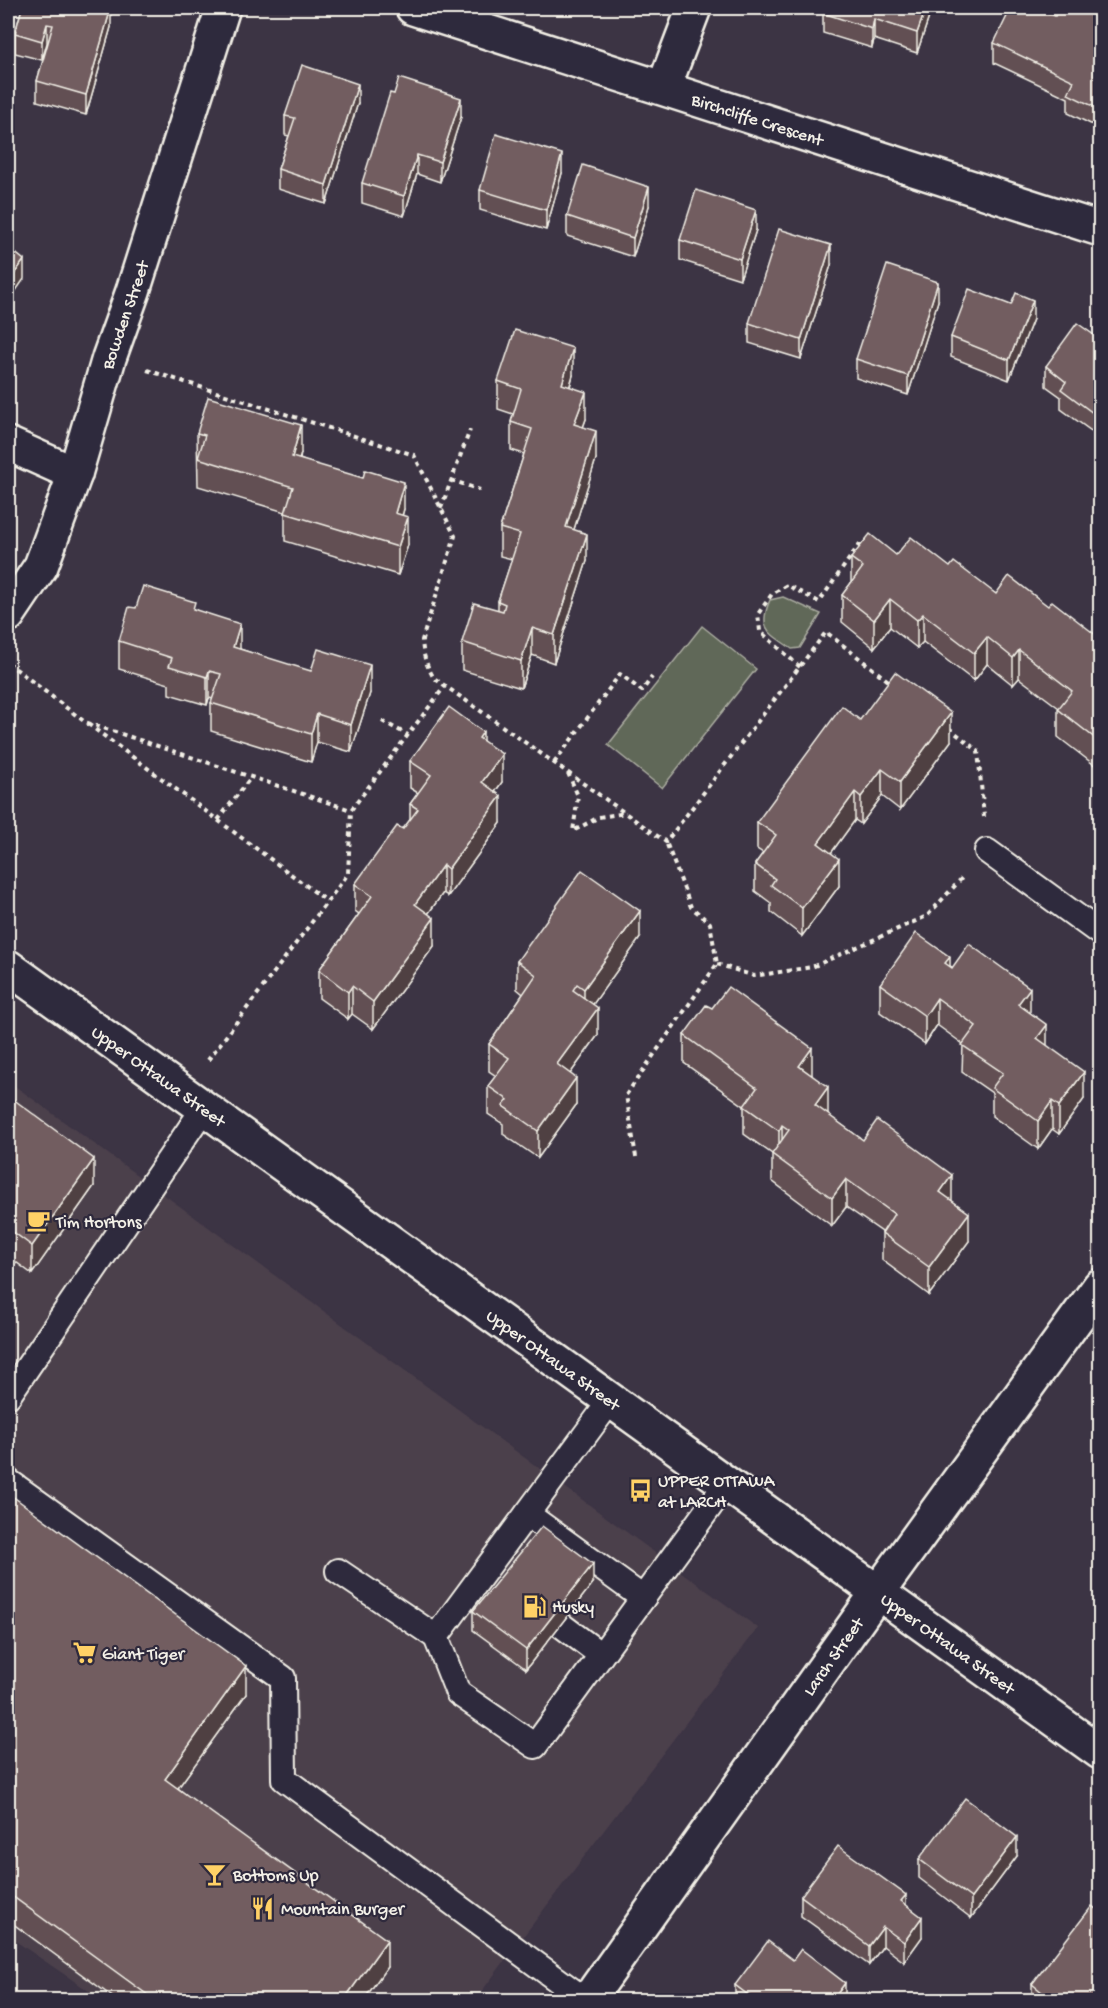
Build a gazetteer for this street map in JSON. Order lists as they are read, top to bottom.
{
  "streets": {
    "street": [
      "Birchcliffe Crescent",
      "Bowden Street",
      "Upper Ottawa Street",
      "Larch Street"
    ]
  },
  "crossings": [
    ["Upper Ottawa Street", "Larch Street"]
  ],
  "places": {
    "cafe": ["Tim Hortons"],
    "bus stop": ["UPPER OTTAWA at LARCH"],
    "fuel station": ["Husky"],
    "supermarket": ["Giant Tiger"],
    "bar": ["Bottoms Up"],
    "restaurant": ["Mountain Burger"]
  }
}
